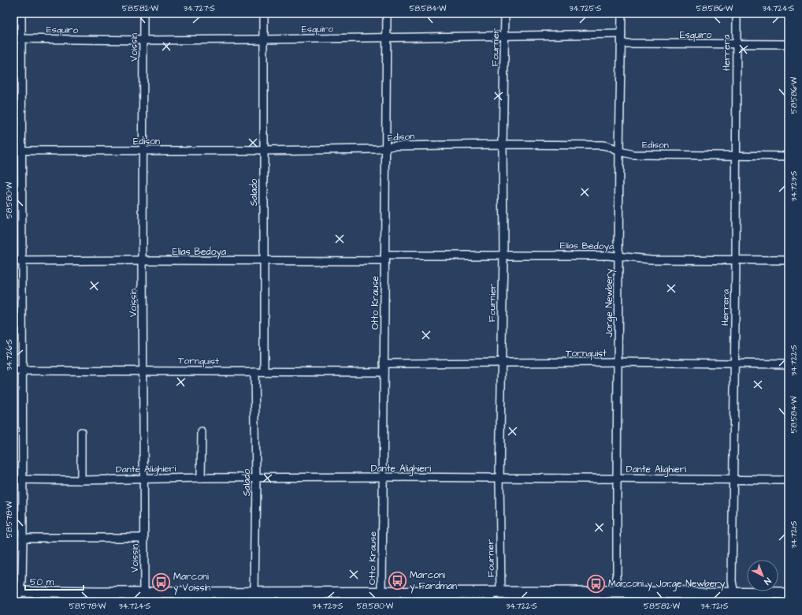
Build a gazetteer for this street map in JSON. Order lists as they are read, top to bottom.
{
  "streets": {
    "street": [
      "Esquiro",
      "Voissin",
      "Fournier",
      "Herrera",
      "Edison",
      "Salado",
      "Elías Bedoya",
      "Otto Krause",
      "Jorge Newbery",
      "Tornquist",
      "Dante Alighieri"
    ]
  },
  "crossings": [
    ["Esquiro", "Voissin"],
    ["Esquiro", "Fournier"],
    ["Esquiro", "Herrera"],
    ["Esquiro", "Salado"],
    ["Esquiro", "Otto Krause"],
    ["Esquiro", "Jorge Newbery"],
    ["Voissin", "Edison"],
    ["Voissin", "Elías Bedoya"],
    ["Voissin", "Tornquist"],
    ["Voissin", "Dante Alighieri"],
    ["Fournier", "Edison"],
    ["Fournier", "Elías Bedoya"],
    ["Fournier", "Tornquist"],
    ["Fournier", "Dante Alighieri"],
    ["Herrera", "Edison"],
    ["Herrera", "Elías Bedoya"],
    ["Herrera", "Tornquist"],
    ["Herrera", "Dante Alighieri"],
    ["Edison", "Salado"],
    ["Edison", "Otto Krause"],
    ["Edison", "Jorge Newbery"],
    ["Salado", "Elías Bedoya"],
    ["Salado", "Tornquist"],
    ["Salado", "Dante Alighieri"],
    ["Elías Bedoya", "Otto Krause"],
    ["Elías Bedoya", "Jorge Newbery"],
    ["Otto Krause", "Tornquist"],
    ["Otto Krause", "Dante Alighieri"],
    ["Jorge Newbery", "Tornquist"],
    ["Jorge Newbery", "Dante Alighieri"]
  ],
  "places": {
    "bus stop": ["Marconi y Fardman", "Marconi y Voissín", "Marconi y Jorge Newbery"]
  },
  "scale_bar": "50 m",
  "north": "bottom right",
  "coordinates": [
    "58.582°W",
    "34.727°S",
    "58.584°W",
    "34.725°S",
    "58.586°W",
    "34.724°S",
    "34.723°S",
    "58.580°W",
    "34.726°S",
    "34.722°S",
    "58.578°W",
    "34.721°S"
  ]
}
